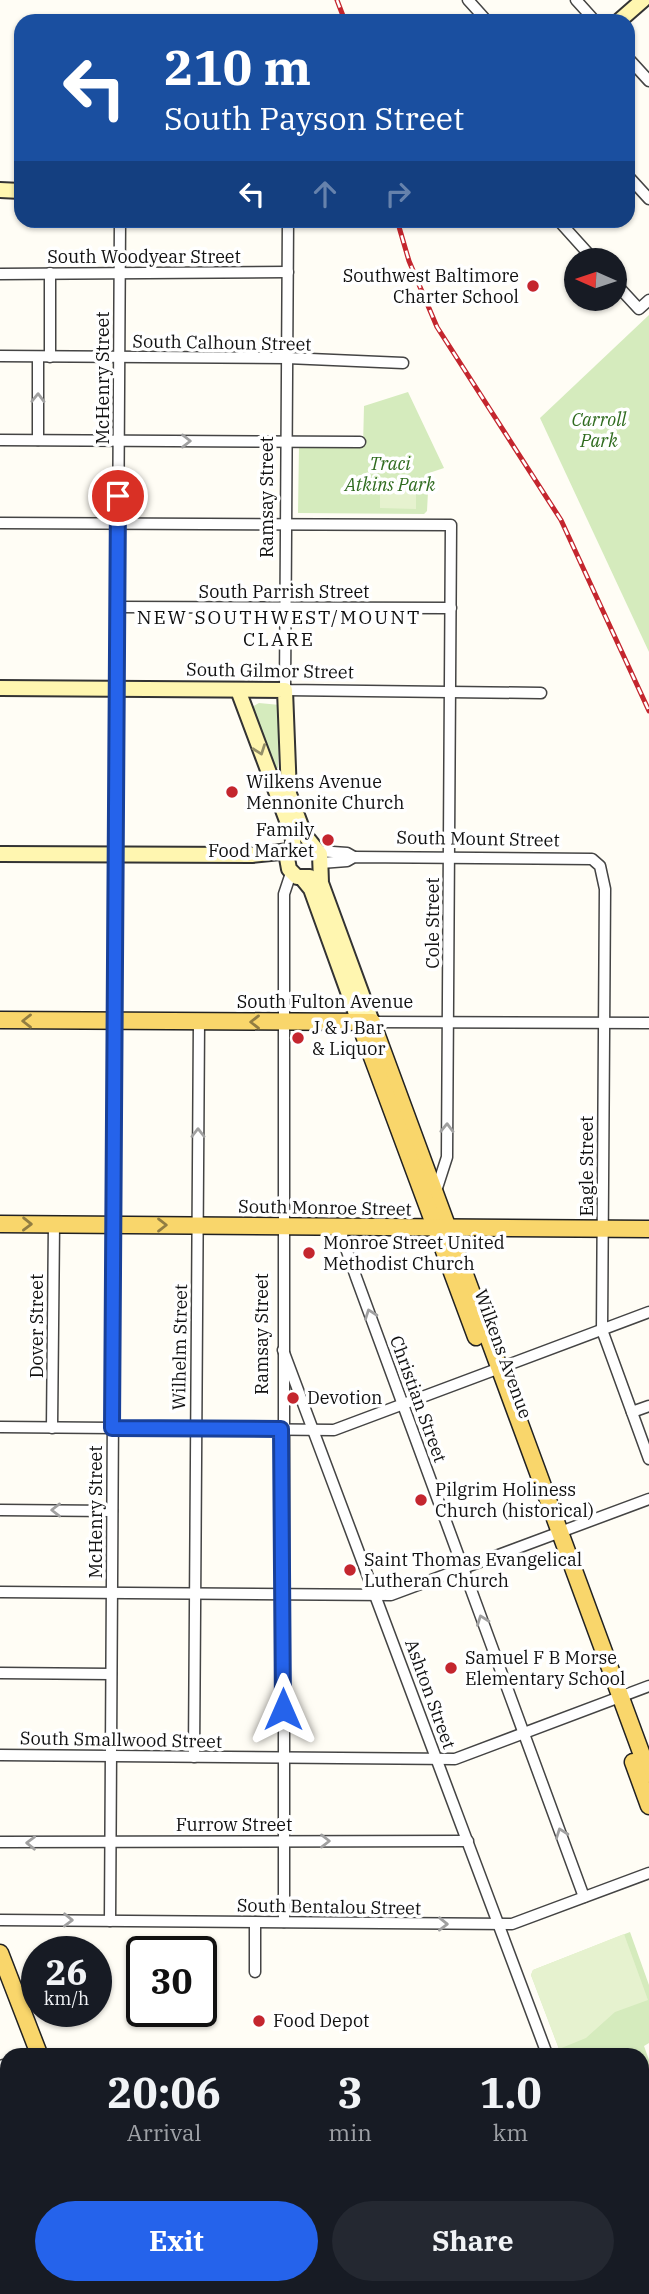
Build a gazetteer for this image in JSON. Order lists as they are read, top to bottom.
{
  "streets": {
    "main road": ["South Fulton Avenue", "South Monroe Street", "Wilkens Avenue"],
    "street": [
      "South Woodyear Street",
      "South Calhoun Street",
      "McHenry Street",
      "Ramsay Street",
      "South Parrish Street",
      "South Gilmor Street",
      "South Mount Street",
      "Cole Street",
      "Eagle Street",
      "Dover Street",
      "Wilhelm Street",
      "Christian Street",
      "Ashton Street",
      "South Smallwood Street",
      "Furrow Street",
      "South Bentalou Street"
    ]
  },
  "crossings": [
    ["South Woodyear Street", "McHenry Street"],
    ["South Woodyear Street", "Ramsay Street"],
    ["South Calhoun Street", "McHenry Street"],
    ["South Calhoun Street", "Ramsay Street"],
    ["McHenry Street", "South Parrish Street"],
    ["McHenry Street", "South Gilmor Street"],
    ["McHenry Street", "South Fulton Avenue"],
    ["McHenry Street", "South Monroe Street"],
    ["McHenry Street", "South Smallwood Street"],
    ["McHenry Street", "Furrow Street"],
    ["McHenry Street", "South Bentalou Street"],
    ["Ramsay Street", "South Parrish Street"],
    ["Ramsay Street", "South Gilmor Street"],
    ["Ramsay Street", "Cole Street"],
    ["Ramsay Street", "South Fulton Avenue"],
    ["Ramsay Street", "South Monroe Street"],
    ["Ramsay Street", "Wilkens Avenue"],
    ["Ramsay Street", "Ashton Street"],
    ["Ramsay Street", "South Smallwood Street"],
    ["Ramsay Street", "Furrow Street"],
    ["Ramsay Street", "South Bentalou Street"],
    ["South Parrish Street", "Cole Street"],
    ["South Gilmor Street", "Cole Street"],
    ["South Mount Street", "Cole Street"],
    ["South Mount Street", "Eagle Street"],
    ["South Mount Street", "Wilkens Avenue"],
    ["Cole Street", "South Fulton Avenue"],
    ["Cole Street", "Wilkens Avenue"],
    ["South Fulton Avenue", "Eagle Street"],
    ["South Fulton Avenue", "Wilhelm Street"],
    ["South Fulton Avenue", "Wilkens Avenue"],
    ["Eagle Street", "South Monroe Street"],
    ["South Monroe Street", "Dover Street"],
    ["South Monroe Street", "Wilhelm Street"],
    ["South Monroe Street", "Wilkens Avenue"],
    ["South Monroe Street", "Christian Street"],
    ["Wilhelm Street", "South Smallwood Street"],
    ["Wilkens Avenue", "South Smallwood Street"],
    ["Christian Street", "South Smallwood Street"],
    ["Christian Street", "South Bentalou Street"],
    ["Ashton Street", "South Smallwood Street"],
    ["Ashton Street", "Furrow Street"],
    ["Ashton Street", "South Bentalou Street"]
  ],
  "one_way": ["Christian Street", "South Bentalou Street"],
  "districts": ["NEW SOUTHWEST/MOUNT CLARE"],
  "parks": ["Carroll Park", "Traci Atkins Park"],
  "places": [
    "Southwest Baltimore Charter School",
    "Wilkens Avenue Mennonite Church",
    "Family Food Market",
    "J & J Bar & Liquor",
    "Monroe Street United Methodist Church",
    "Devotion",
    "Pilgrim Holiness Church (historical)",
    "Saint Thomas Evangelical Lutheran Church",
    "Samuel F B Morse Elementary School",
    "Food Depot"
  ],
  "north": "left",
  "page": {
    "turn": ["210 m", "South Payson Street"],
    "speed": "26 km/h",
    "limit": "30",
    "eta": [
      "20:06",
      "Arrival",
      "3",
      "min",
      "1.0",
      "km"
    ],
    "buttons": ["Exit", "Share"]
  }
}
